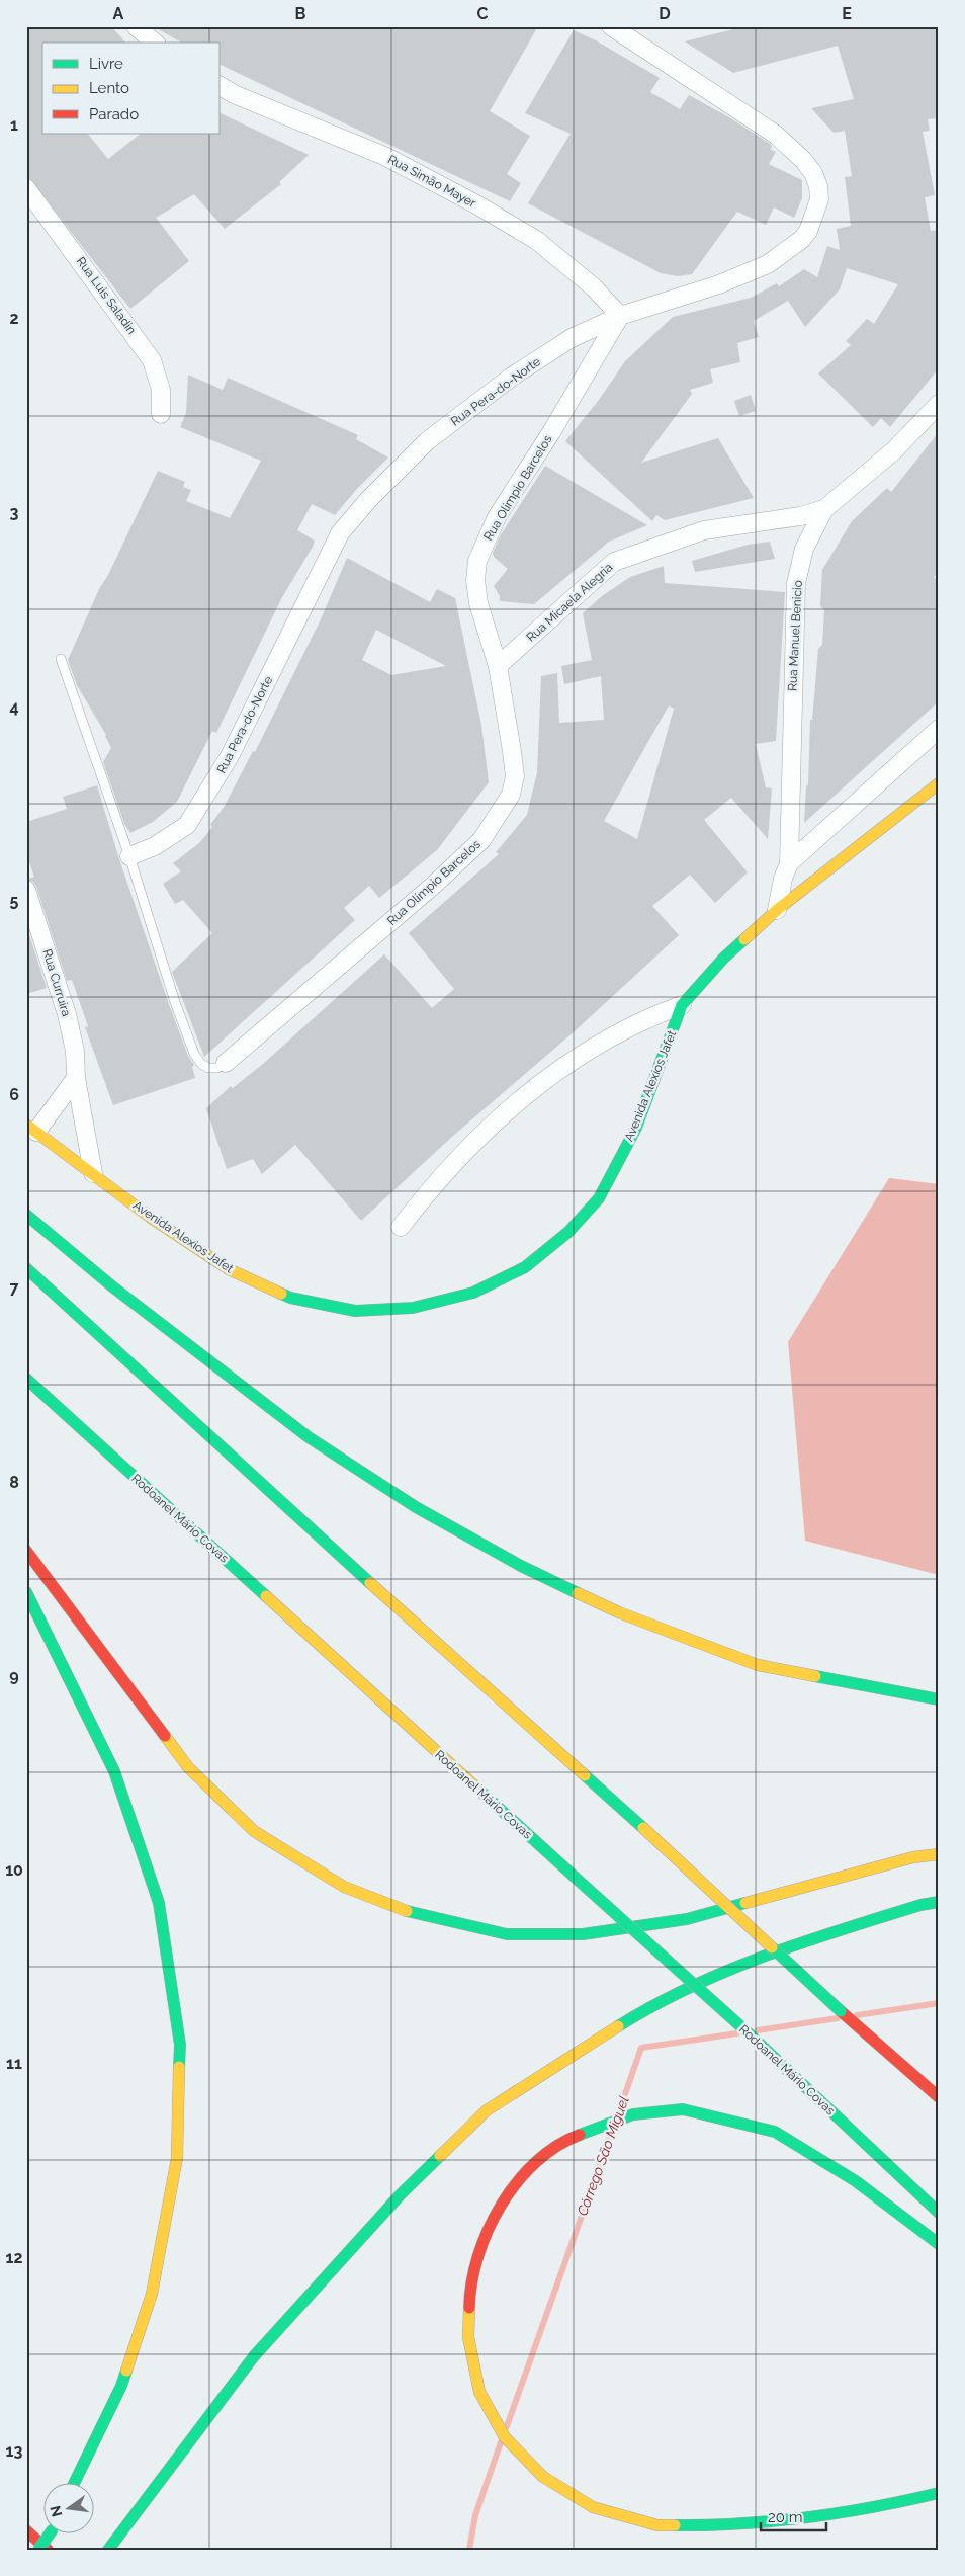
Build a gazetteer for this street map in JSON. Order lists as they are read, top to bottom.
{
  "streets": {
    "main road": ["Avenida Alexios Jafet", "Rodoanel Mário Covas"],
    "street": [
      "Rua Simão Mayer",
      "Rua Luis Saladin",
      "Rua Pera-do-Norte",
      "Rua Olímpio Barcelos",
      "Rua Micaela Alegria",
      "Rua Manuel Benicio",
      "Rua Curruira"
    ]
  },
  "crossings": [
    ["Rua Simão Mayer", "Rua Pera-do-Norte"],
    ["Rua Simão Mayer", "Rua Olímpio Barcelos"],
    ["Rua Pera-do-Norte", "Rua Olímpio Barcelos"],
    ["Rua Olímpio Barcelos", "Rua Micaela Alegria"],
    ["Rua Micaela Alegria", "Rua Manuel Benicio"],
    ["Rua Curruira", "Avenida Alexios Jafet"]
  ],
  "water": ["Córrego São Miguel"],
  "legend": ["Livre", "Lento", "Parado"],
  "scale_bar": "20 m",
  "north": "left",
  "grid": {
    "columns": [
      "A",
      "B",
      "C",
      "D",
      "E"
    ],
    "rows": [
      "1",
      "2",
      "3",
      "4",
      "5",
      "6",
      "7",
      "8",
      "9",
      "10",
      "11",
      "12",
      "13"
    ]
  }
}
